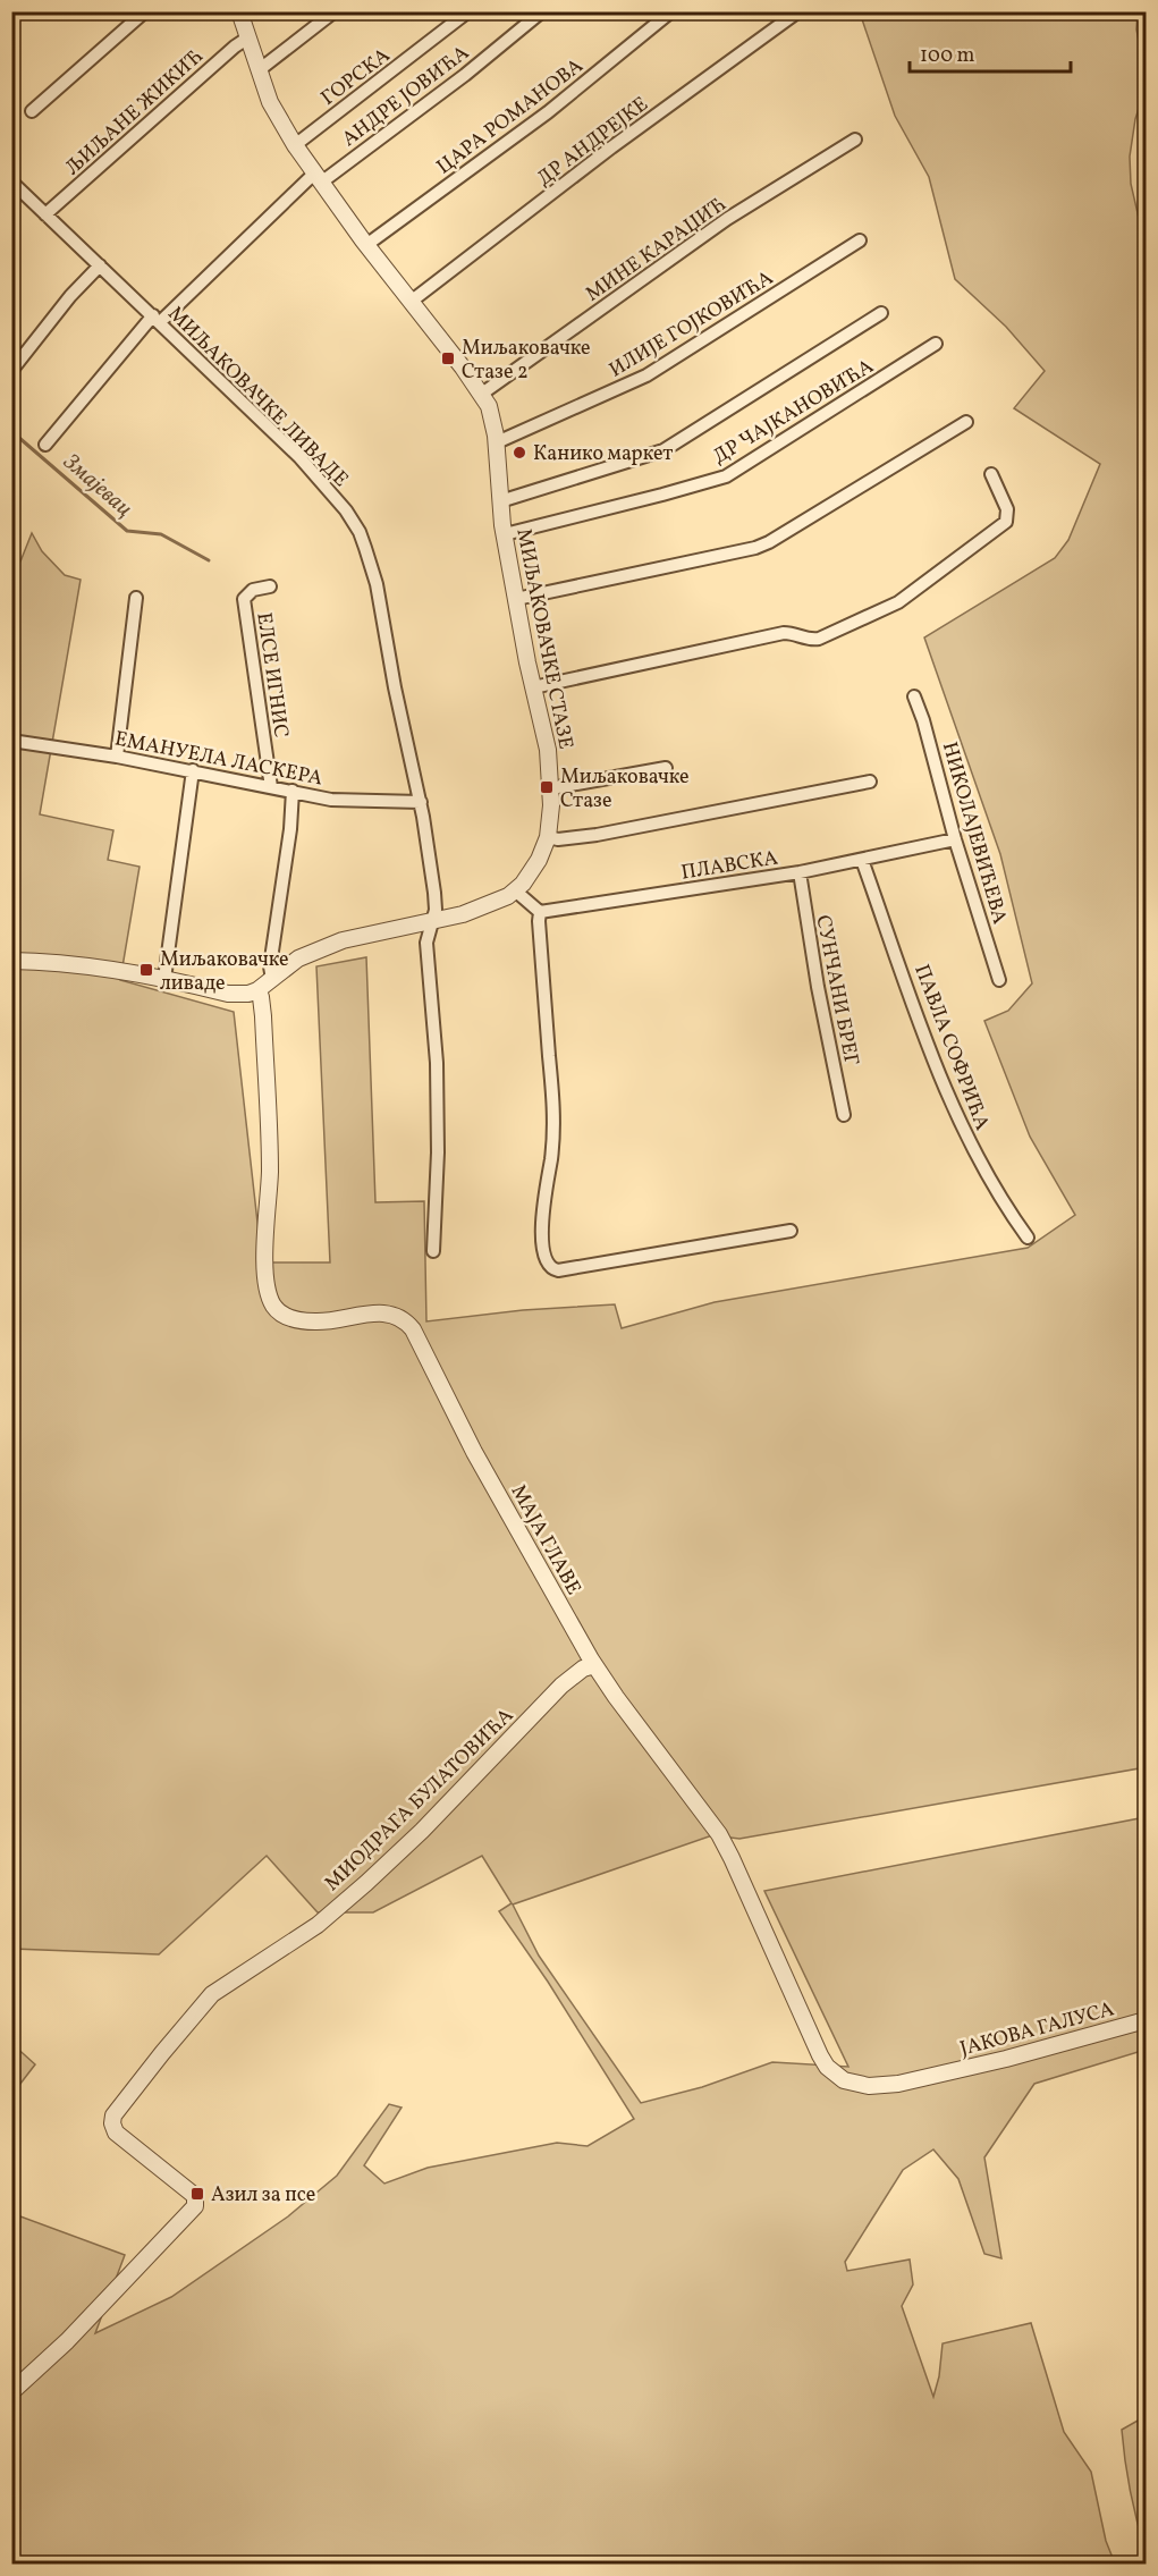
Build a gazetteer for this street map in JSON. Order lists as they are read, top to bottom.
{
  "streets": {
    "street": [
      "ГОРСКА",
      "АНДРЕ ЈОВИЋА",
      "ЉИЉАНЕ ЖИКИЋ",
      "ЦАРА РОМАНОВА",
      "ДР АНДРЕЈКЕ",
      "МИНЕ КАРАЏИЋ",
      "ИЛИЈЕ ГОЈКОВИЋА",
      "МИЉАКОВАЧКЕ ЛИВАДЕ",
      "ДР ЧАЈКАНОВИЋА",
      "МИЉАКОВАЧКЕ СТАЗЕ",
      "ЕЛСЕ ИГНИС",
      "ЕМАНУЕЛА ЛАСКЕРА",
      "НИКОЛАЈЕВИЋЕВА",
      "ПЛАВСКА",
      "СУНЧАНИ БРЕГ",
      "ПАВЛА СОФРИЋА",
      "МАЈА ГЛАВЕ",
      "МИОДРАГА БУЛАТОВИЋА",
      "ЈАКОВА ГАЛУСА"
    ]
  },
  "crossings": [
    ["ГОРСКА", "МИЉАКОВАЧКЕ СТАЗЕ"],
    ["АНДРЕ ЈОВИЋА", "МИЉАКОВАЧКЕ ЛИВАДЕ"],
    ["АНДРЕ ЈОВИЋА", "МИЉАКОВАЧКЕ СТАЗЕ"],
    ["ЉИЉАНЕ ЖИКИЋ", "МИЉАКОВАЧКЕ ЛИВАДЕ"],
    ["ЉИЉАНЕ ЖИКИЋ", "МИЉАКОВАЧКЕ СТАЗЕ"],
    ["ЦАРА РОМАНОВА", "МИЉАКОВАЧКЕ СТАЗЕ"],
    ["ДР АНДРЕЈКЕ", "МИЉАКОВАЧКЕ СТАЗЕ"],
    ["МИНЕ КАРАЏИЋ", "МИЉАКОВАЧКЕ СТАЗЕ"],
    ["ИЛИЈЕ ГОЈКОВИЋА", "МИЉАКОВАЧКЕ СТАЗЕ"],
    ["МИЉАКОВАЧКЕ ЛИВАДЕ", "МИЉАКОВАЧКЕ СТАЗЕ"],
    ["МИЉАКОВАЧКЕ ЛИВАДЕ", "ЕМАНУЕЛА ЛАСКЕРА"],
    ["ДР ЧАЈКАНОВИЋА", "МИЉАКОВАЧКЕ СТАЗЕ"],
    ["МИЉАКОВАЧКЕ СТАЗЕ", "МАЈА ГЛАВЕ"],
    ["ЕЛСЕ ИГНИС", "ЕМАНУЕЛА ЛАСКЕРА"],
    ["НИКОЛАЈЕВИЋЕВА", "ПЛАВСКА"],
    ["ПЛАВСКА", "СУНЧАНИ БРЕГ"],
    ["ПЛАВСКА", "ПАВЛА СОФРИЋА"],
    ["МАЈА ГЛАВЕ", "МИОДРАГА БУЛАТОВИЋА"],
    ["МАЈА ГЛАВЕ", "ЈАКОВА ГАЛУСА"]
  ],
  "water": ["Змајевац"],
  "places": {
    "transit": [
      "Миљаковачке Стазе 2",
      "Миљаковачке Стазе",
      "Миљаковачке ливаде",
      "Азил за псе"
    ],
    "other": ["Канико маркет"]
  },
  "scale_bar": "100 m"
}
